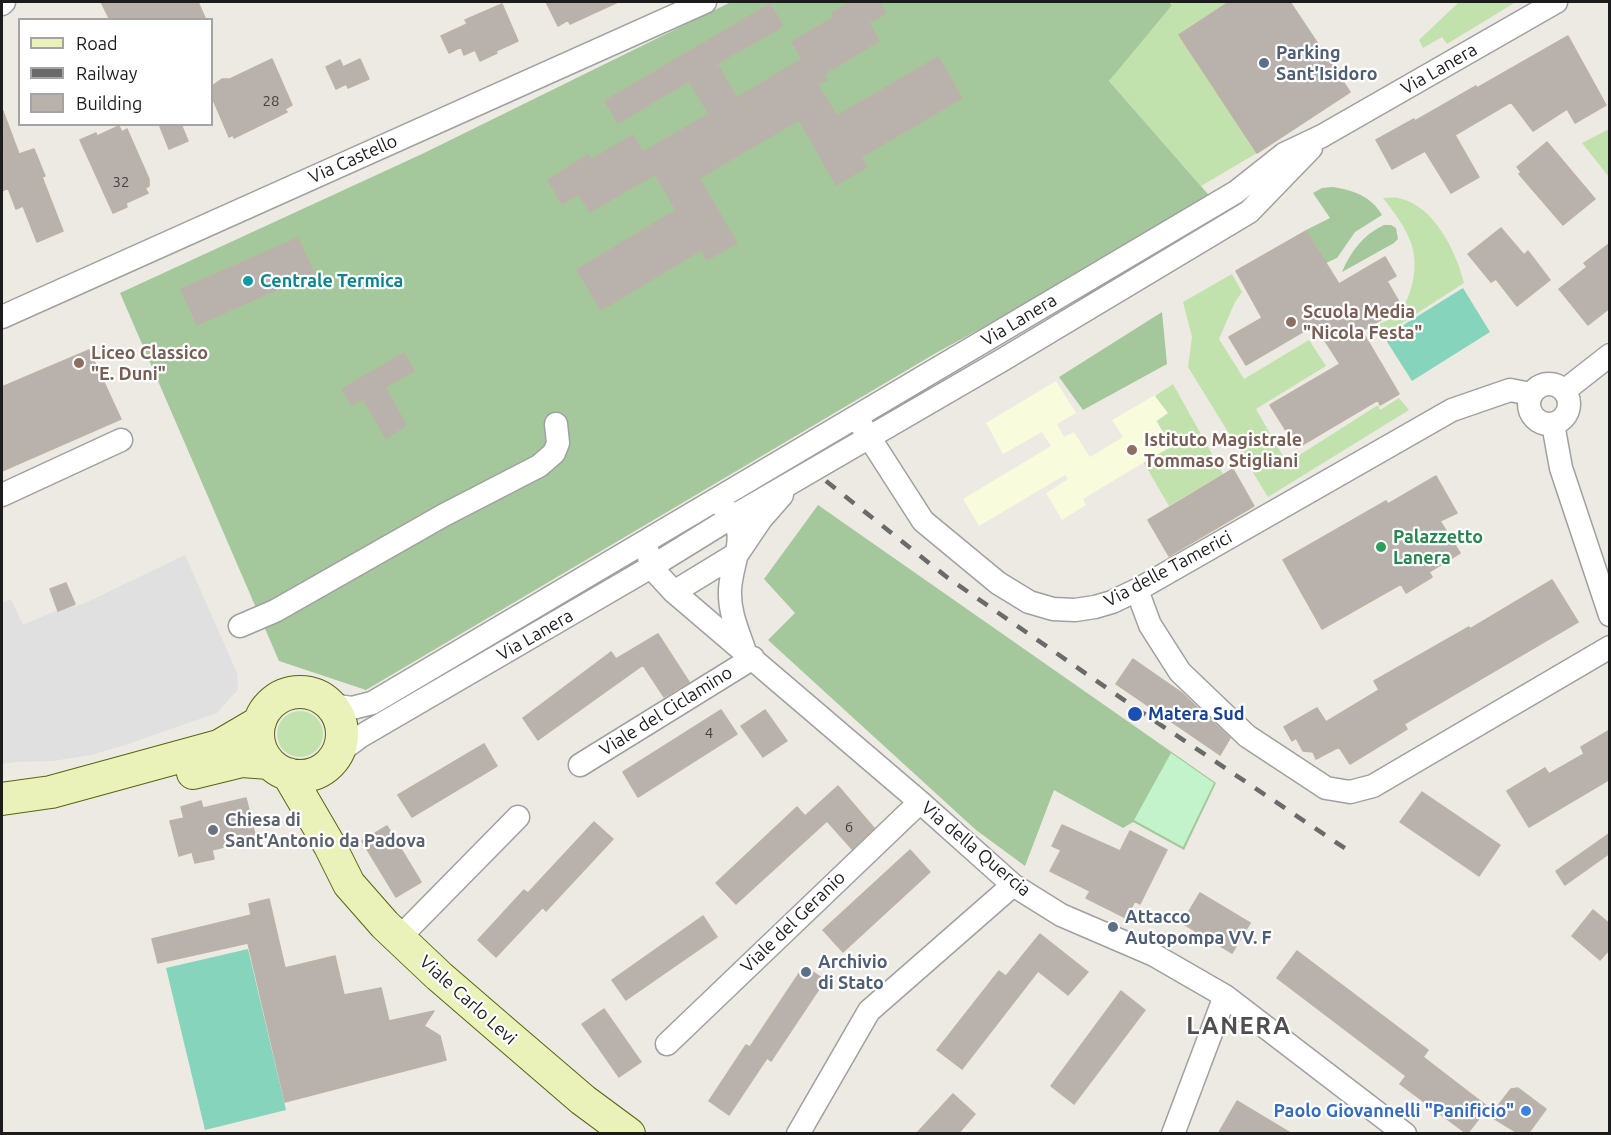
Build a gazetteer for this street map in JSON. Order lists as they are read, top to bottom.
{
  "streets": {
    "main road": ["Viale Carlo Levi"],
    "street": [
      "Via Lanera",
      "Via Castello",
      "Via delle Tamerici",
      "Viale del Ciclamino",
      "Via della Quercia",
      "Viale del Geranio"
    ]
  },
  "crossings": [
    ["Via Lanera", "Via delle Tamerici"],
    ["Via Lanera", "Via della Quercia"],
    ["Via Lanera", "Viale Carlo Levi"],
    ["Viale del Ciclamino", "Via della Quercia"],
    ["Via della Quercia", "Viale del Geranio"]
  ],
  "districts": ["LANERA"],
  "places": [
    "Parking Sant'Isidoro",
    "Centrale Termica",
    "Scuola Media \"Nicola Festa\"",
    "Liceo Classico \"E. Duni\"",
    "Istituto Magistrale Tommaso Stigliani",
    "Palazzetto Lanera",
    "Matera Sud",
    "Chiesa di Sant'Antonio da Padova",
    "Attacco Autopompa VV. F",
    "Archivio di Stato",
    "Paolo Giovannelli \"Panificio\""
  ],
  "house_numbers": [
    "28",
    "32",
    "4",
    "6"
  ],
  "legend": ["Road", "Railway", "Building"]
}
